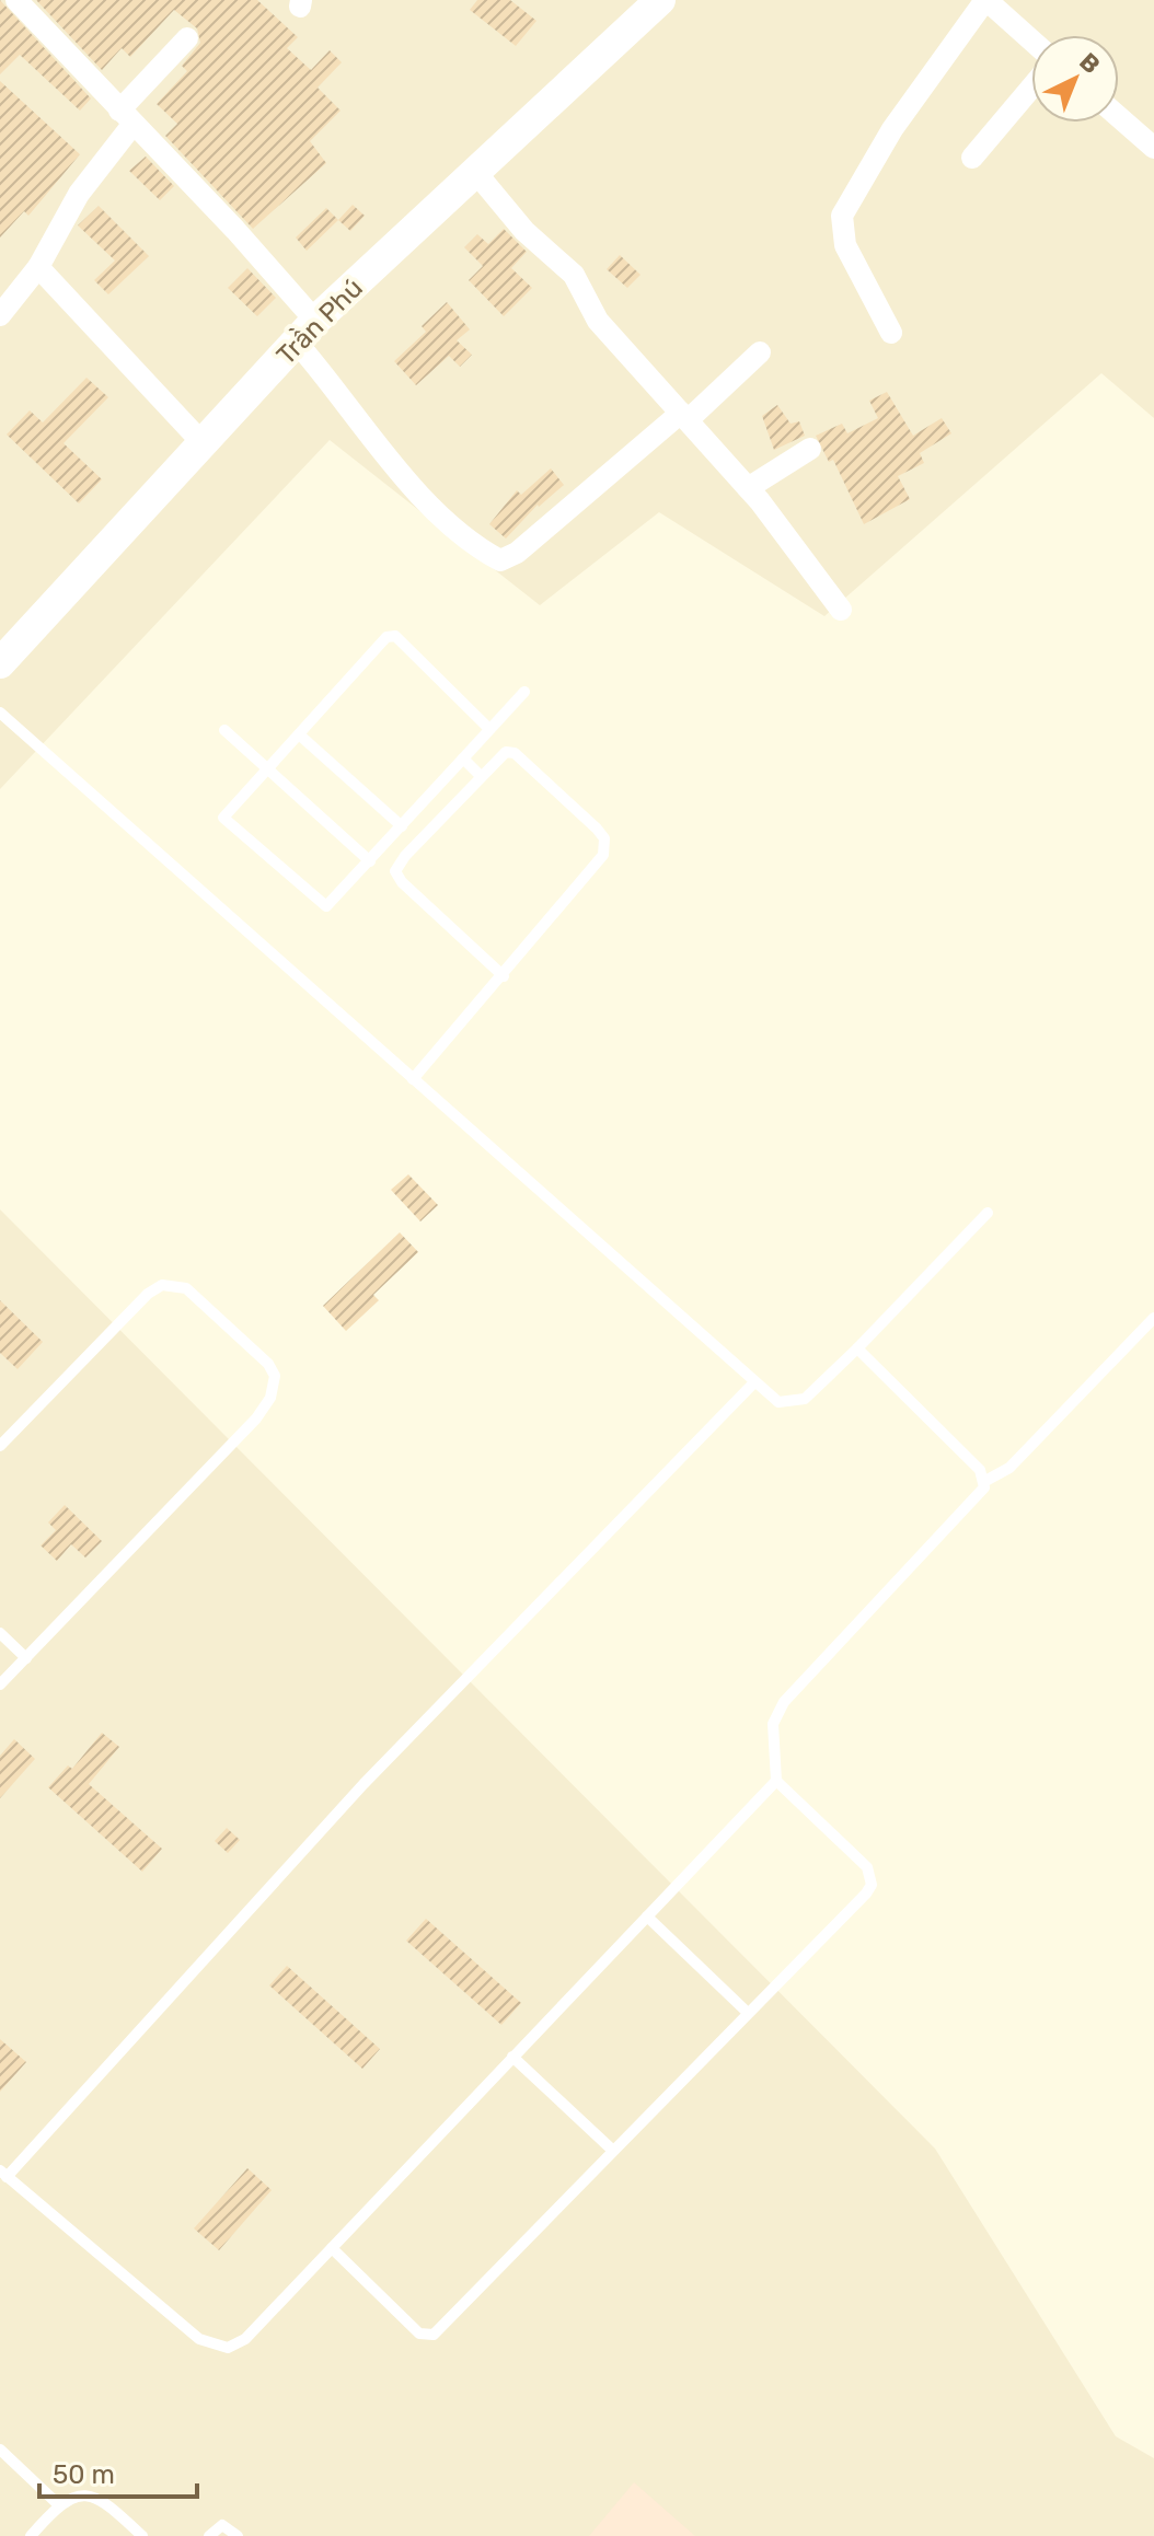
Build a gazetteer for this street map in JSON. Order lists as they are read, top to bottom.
{
  "streets": {
    "street": ["Trần Phú"]
  },
  "scale_bar": "50 m",
  "north": "top right"
}
